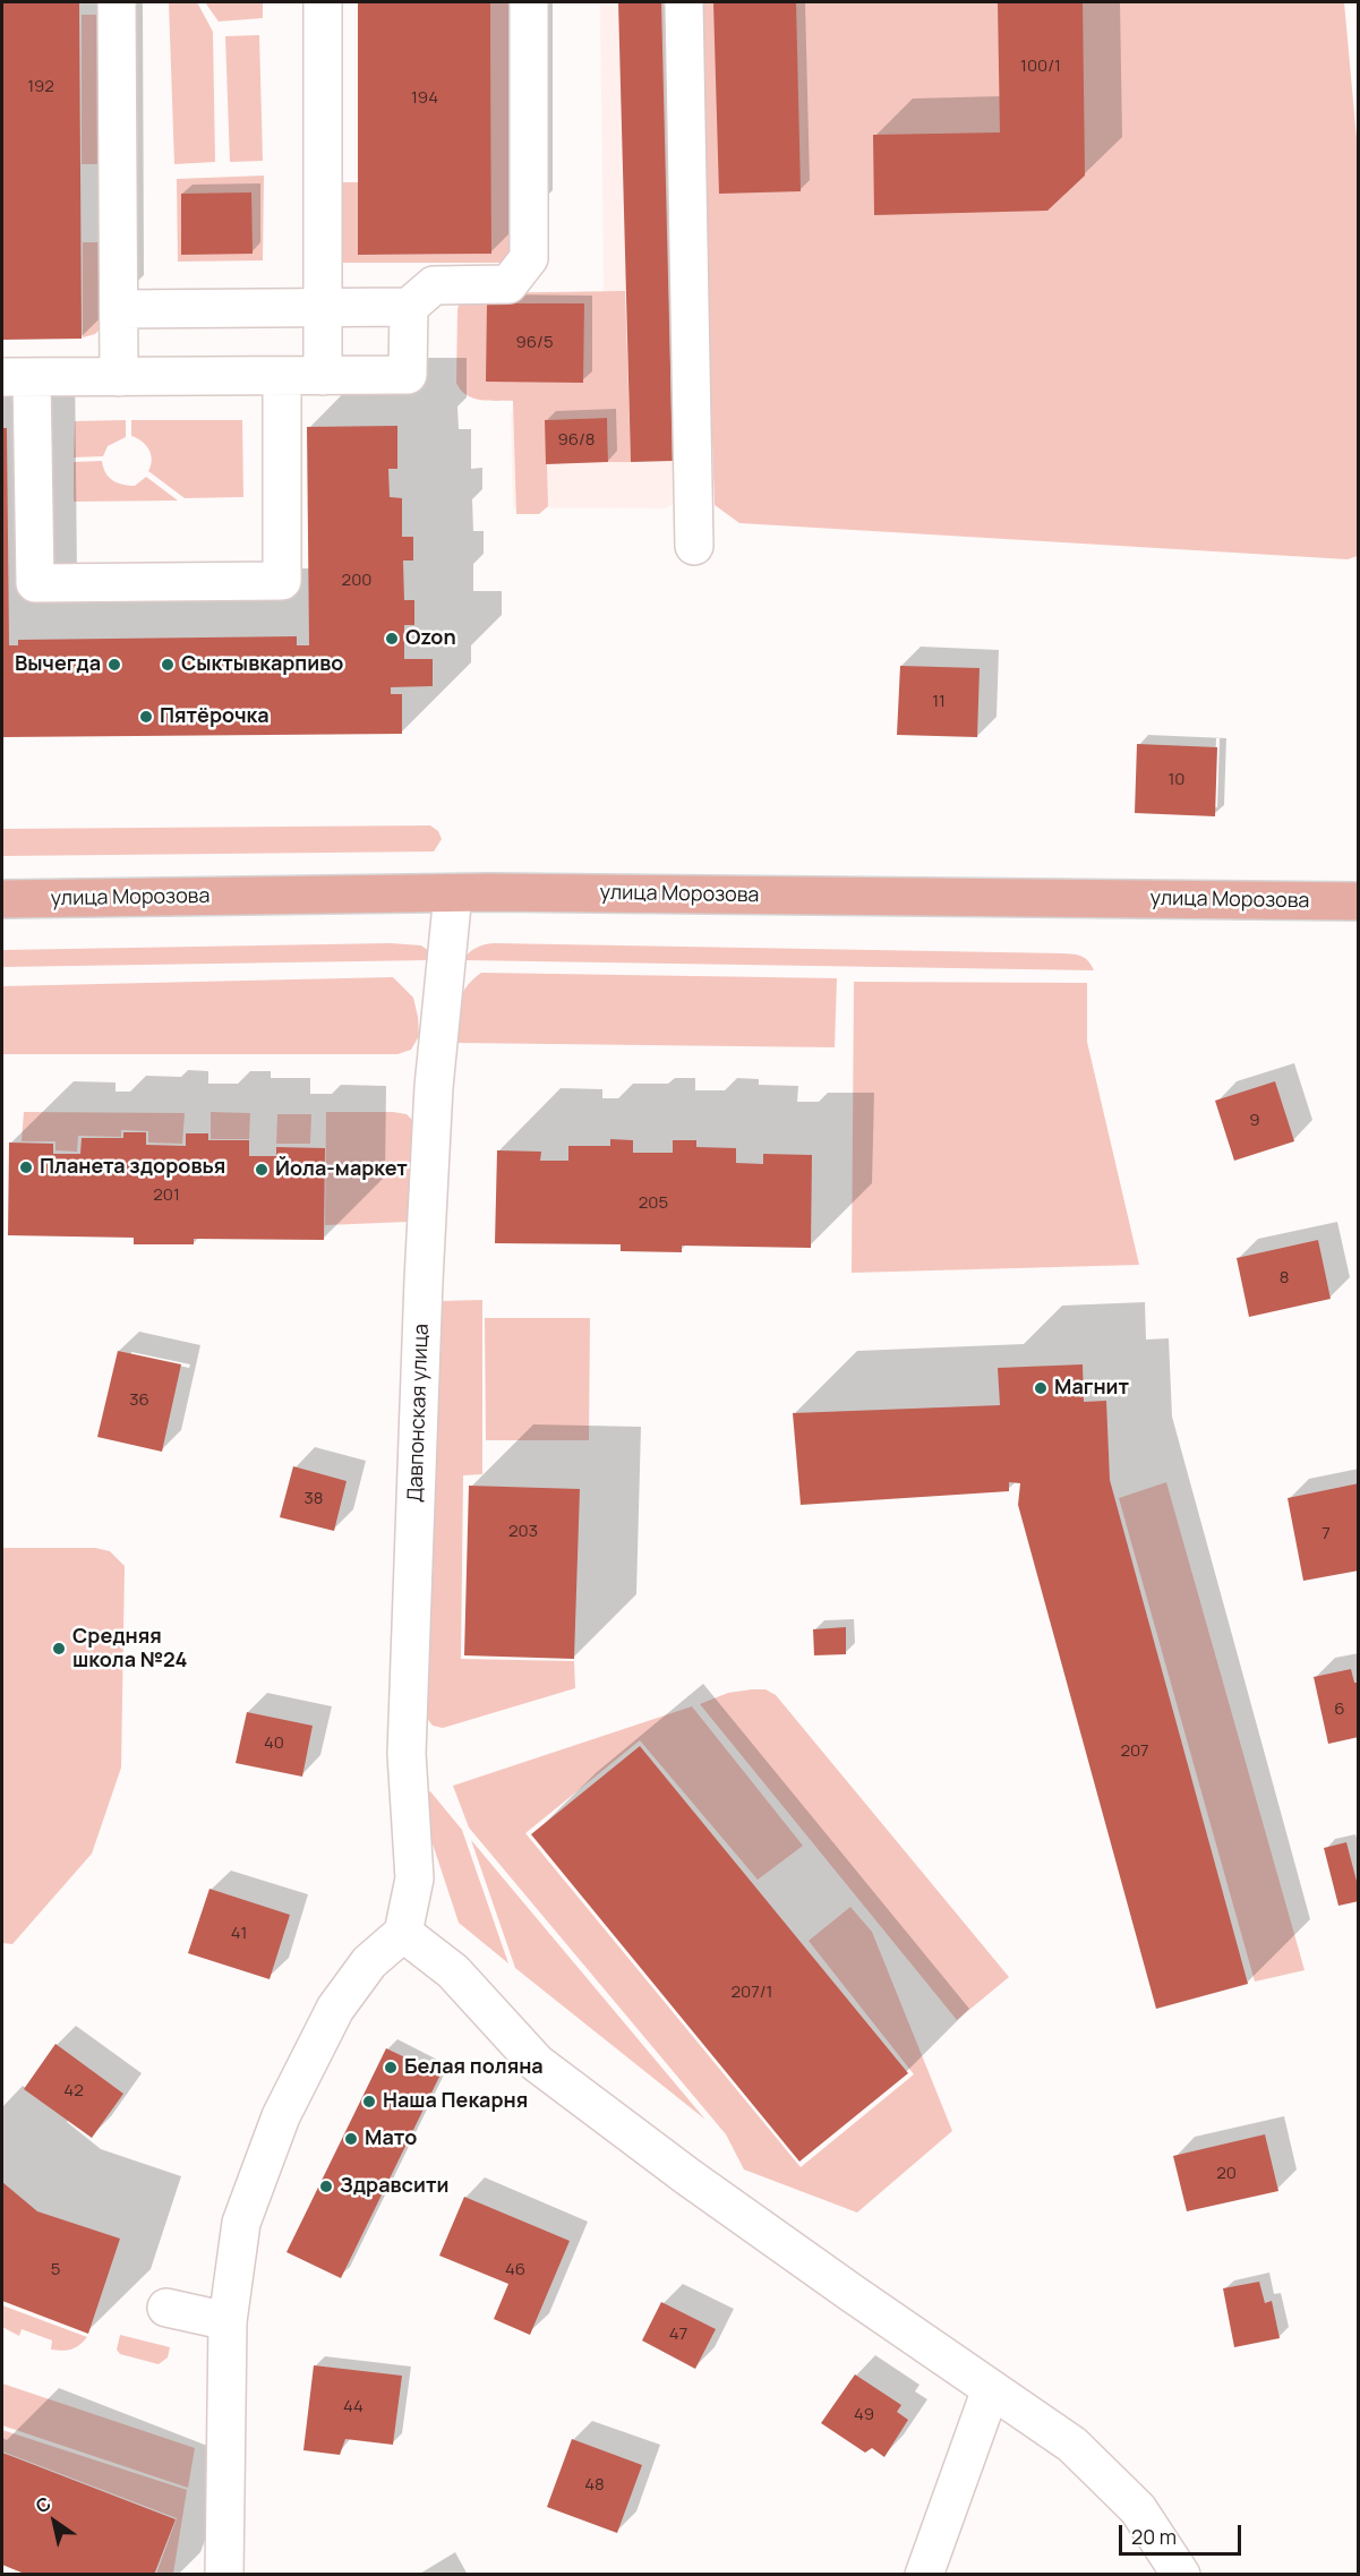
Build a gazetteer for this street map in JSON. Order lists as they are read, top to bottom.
{
  "streets": {
    "main road": ["улица Морозова"],
    "street": ["Давпонская улица"]
  },
  "crossings": [
    ["улица Морозова", "Давпонская улица"]
  ],
  "places": [
    "Ozon",
    "Вычегда",
    "Сыктывкарпиво",
    "Пятёрочка",
    "Планета здоровья",
    "Йола-маркет",
    "Магнит",
    "Средняя школа №24",
    "Белая поляна",
    "Наша Пекарня",
    "Мато",
    "Здравсити"
  ],
  "house_numbers": [
    "100/1",
    "192",
    "194",
    "96/5",
    "96/8",
    "200",
    "11",
    "10",
    "9",
    "201",
    "205",
    "8",
    "36",
    "38",
    "203",
    "7",
    "6",
    "40",
    "207",
    "41",
    "207/1",
    "42",
    "20",
    "5",
    "46",
    "47",
    "44",
    "49",
    "48"
  ],
  "scale_bar": "20 m",
  "north": "top left"
}
